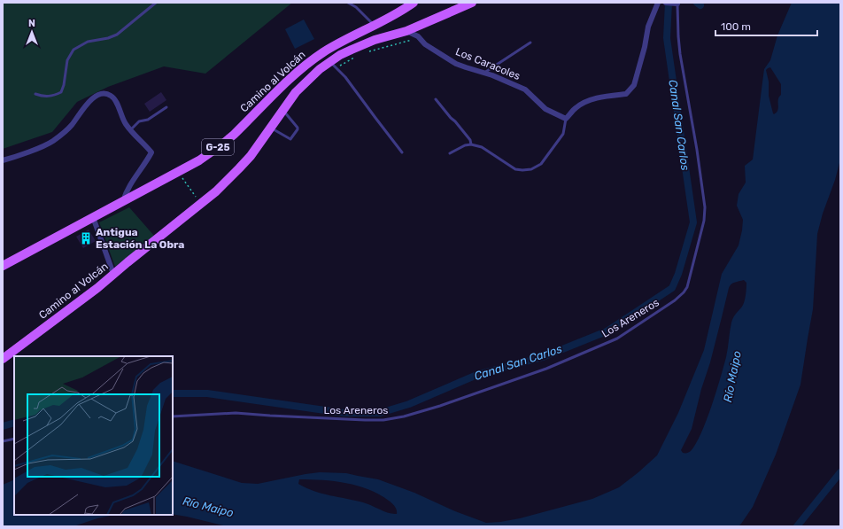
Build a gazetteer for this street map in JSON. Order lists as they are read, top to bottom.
{
  "streets": {
    "main road": ["Camino al Volcán", "G-25"],
    "street": ["Los Caracoles"],
    "lane": ["Los Areneros"]
  },
  "crossings": [
    ["Los Caracoles", "Camino al Volcán"]
  ],
  "water": ["Canal San Carlos", "Río Maipo"],
  "places": {
    "building": ["Antigua Estación La Obra"]
  },
  "scale_bar": "100 m",
  "north": "top"
}
